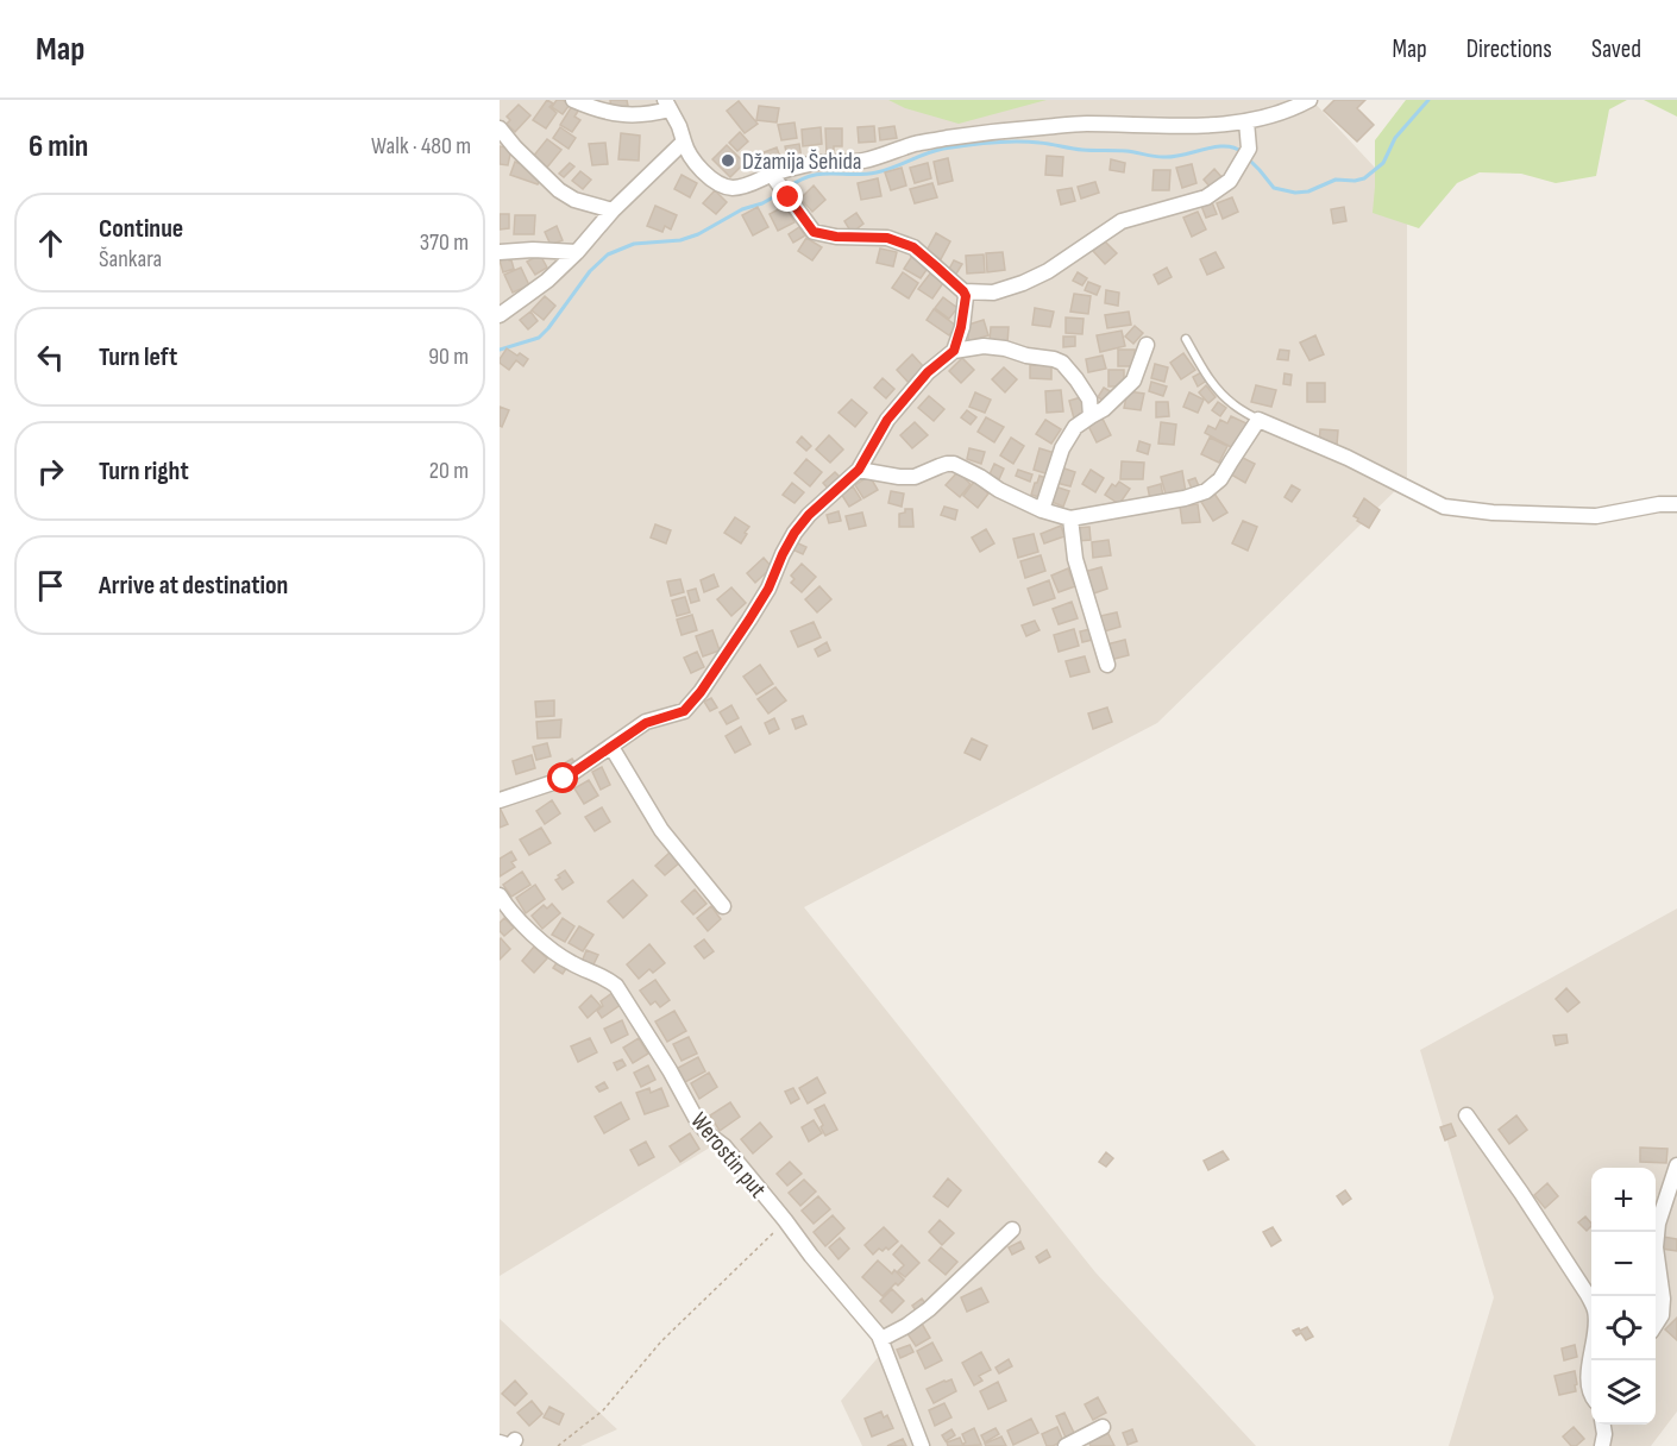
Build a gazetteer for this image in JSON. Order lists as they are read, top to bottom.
{
  "streets": {
    "street": ["Werostin put"]
  },
  "places": ["Džamija Šehida"],
  "page": {
    "header": "Map",
    "nav": ["Map", "Directions", "Saved"],
    "heading": ["6 min", "Walk · 480 m"],
    "list": [
      ["Continue", "Šankara", "370 m"],
      ["Turn left", "90 m"],
      ["Turn right", "20 m"],
      "Arrive at destination"
    ],
    "map_buttons": ["+", "−"]
  }
}
